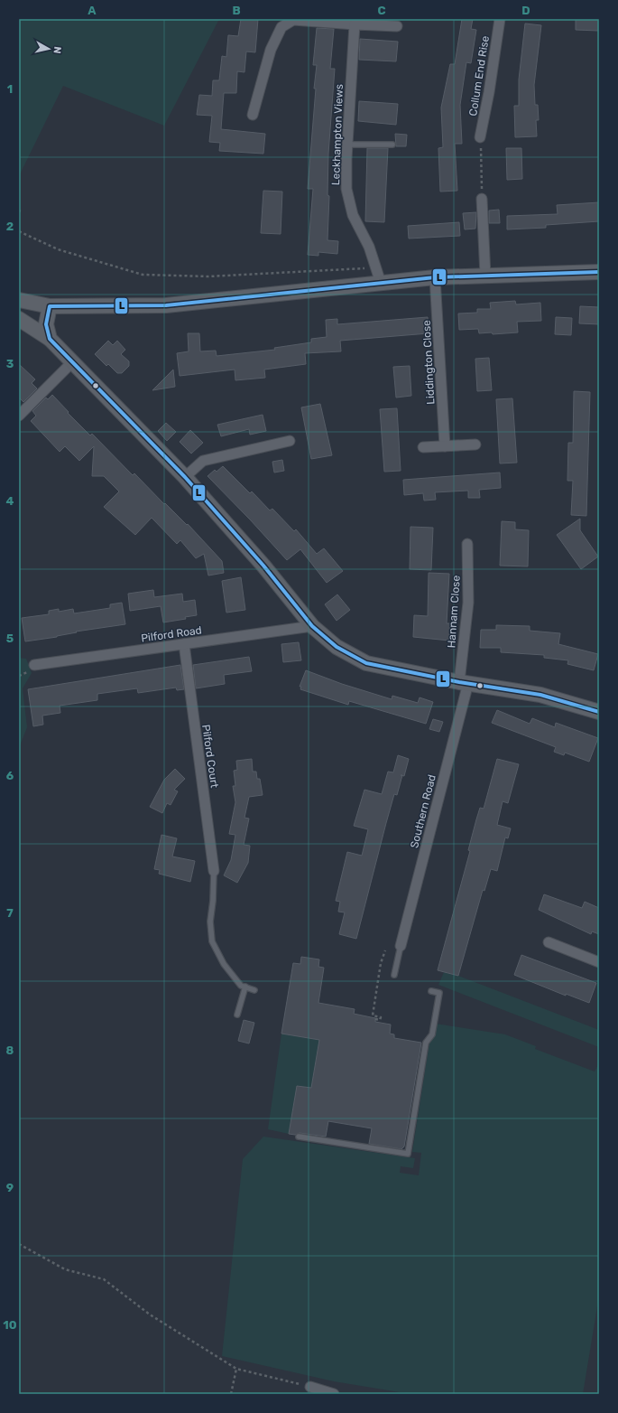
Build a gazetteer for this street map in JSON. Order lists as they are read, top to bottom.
{
  "streets": {
    "street": [
      "Collum End Rise",
      "Leckhampton Views",
      "Liddington Close",
      "Hannam Close",
      "Pilford Road",
      "Pilford Court",
      "Southern Road"
    ]
  },
  "crossings": [
    ["Hannam Close", "Southern Road"],
    ["Pilford Road", "Pilford Court"]
  ],
  "lines": ["transit line L"],
  "north": "right",
  "grid": {
    "columns": [
      "A",
      "B",
      "C",
      "D"
    ],
    "rows": [
      "1",
      "2",
      "3",
      "4",
      "5",
      "6",
      "7",
      "8",
      "9",
      "10"
    ]
  }
}
